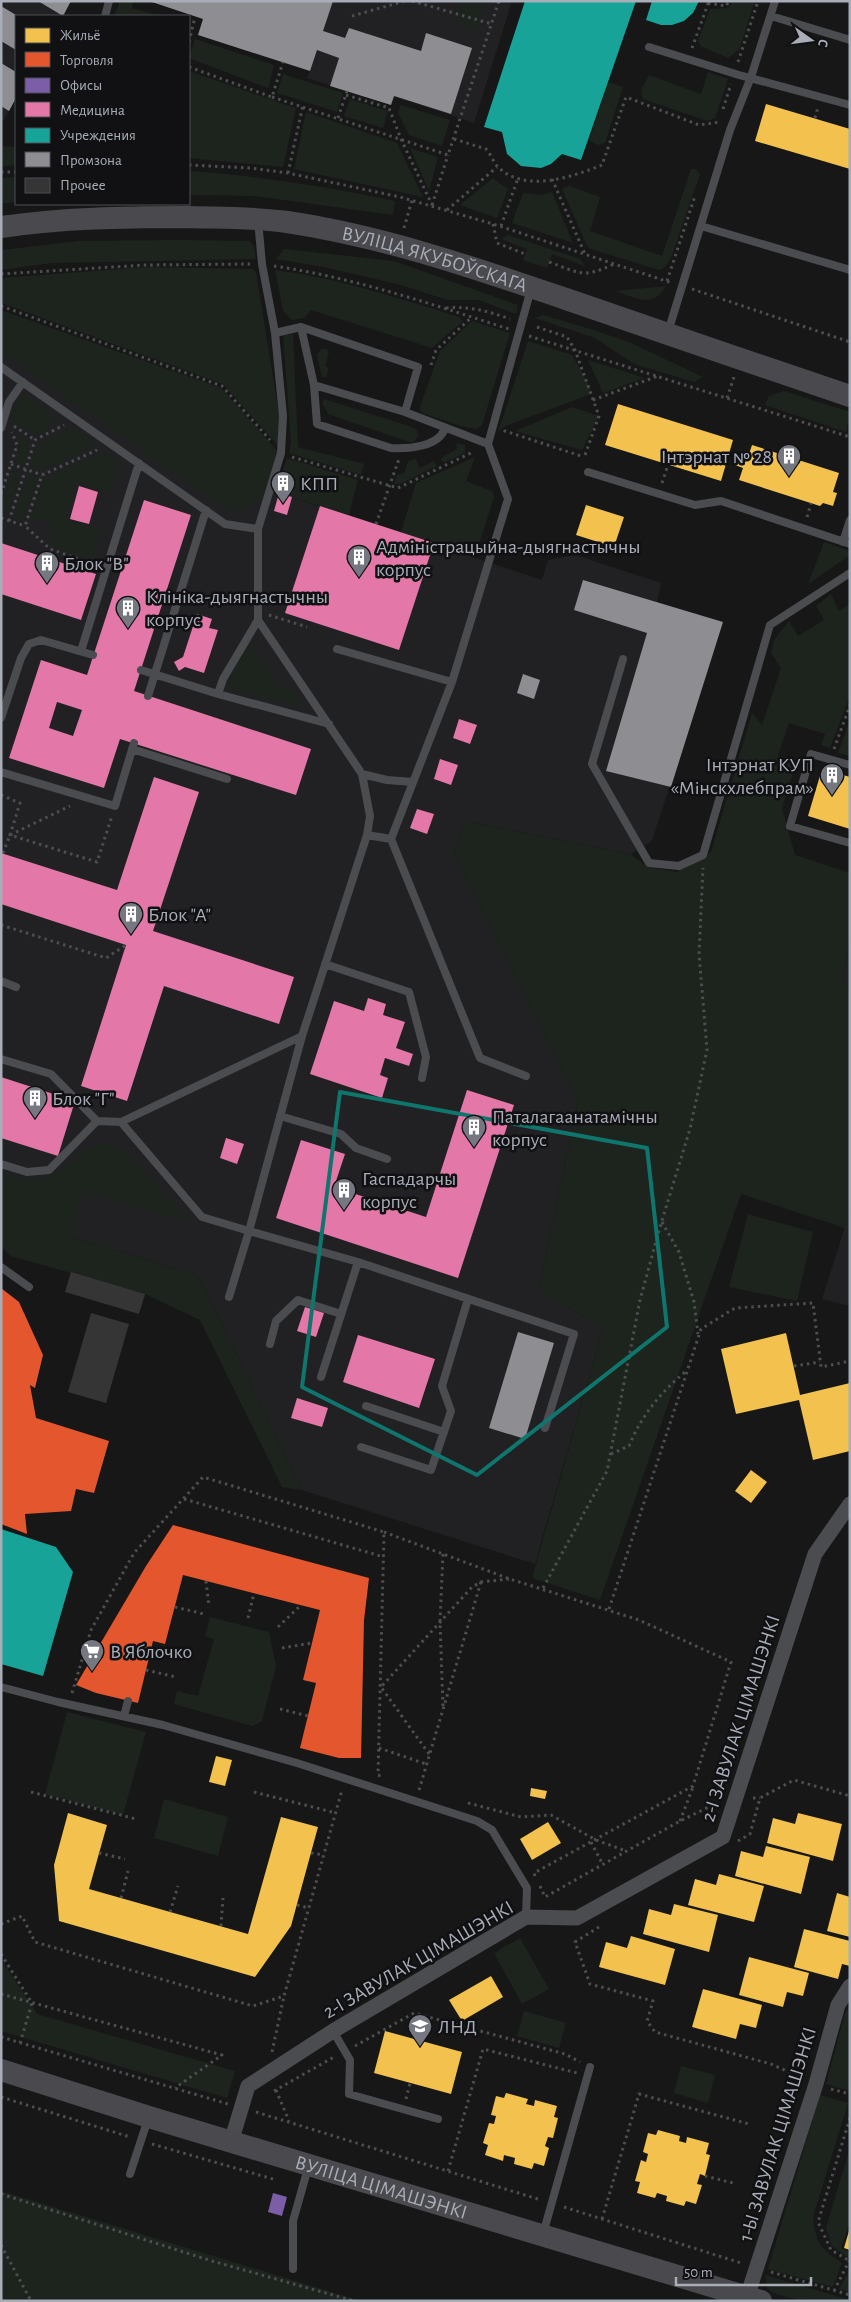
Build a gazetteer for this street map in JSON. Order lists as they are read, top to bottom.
{
  "streets": {
    "main road": ["ВУЛІЦА ЯКУБОЎСКАГА", "ВУЛІЦА ЦІМАШЭНКІ"],
    "street": ["2-І ЗАВУЛАК ЦІМАШЭНКІ", "1-Ы ЗАВУЛАК ЦІМАШЭНКІ"]
  },
  "crossings": [
    ["2-І ЗАВУЛАК ЦІМАШЭНКІ", "ВУЛІЦА ЦІМАШЭНКІ"],
    ["1-Ы ЗАВУЛАК ЦІМАШЭНКІ", "ВУЛІЦА ЦІМАШЭНКІ"]
  ],
  "places": {
    "building": [
      "Інтэрнат № 28",
      "КПП",
      "Адміністрацыйна-дыягнастычны корпус",
      "Блок \"В\"",
      "Клініка-дыягнастычны корпус",
      "Інтэрнат КУП «Мінскхлебпрам»",
      "Блок \"А\"",
      "Блок \"Г\"",
      "Паталагаанатамічны корпус",
      "Гаспадарчы корпус"
    ],
    "supermarket": ["В Яблочко"],
    "school or university": ["ЛНД"]
  },
  "legend": [
    "Жильё",
    "Торговля",
    "Офисы",
    "Медицина",
    "Учреждения",
    "Промзона",
    "Прочее"
  ],
  "scale_bar": "50 m",
  "north": "right"
}
